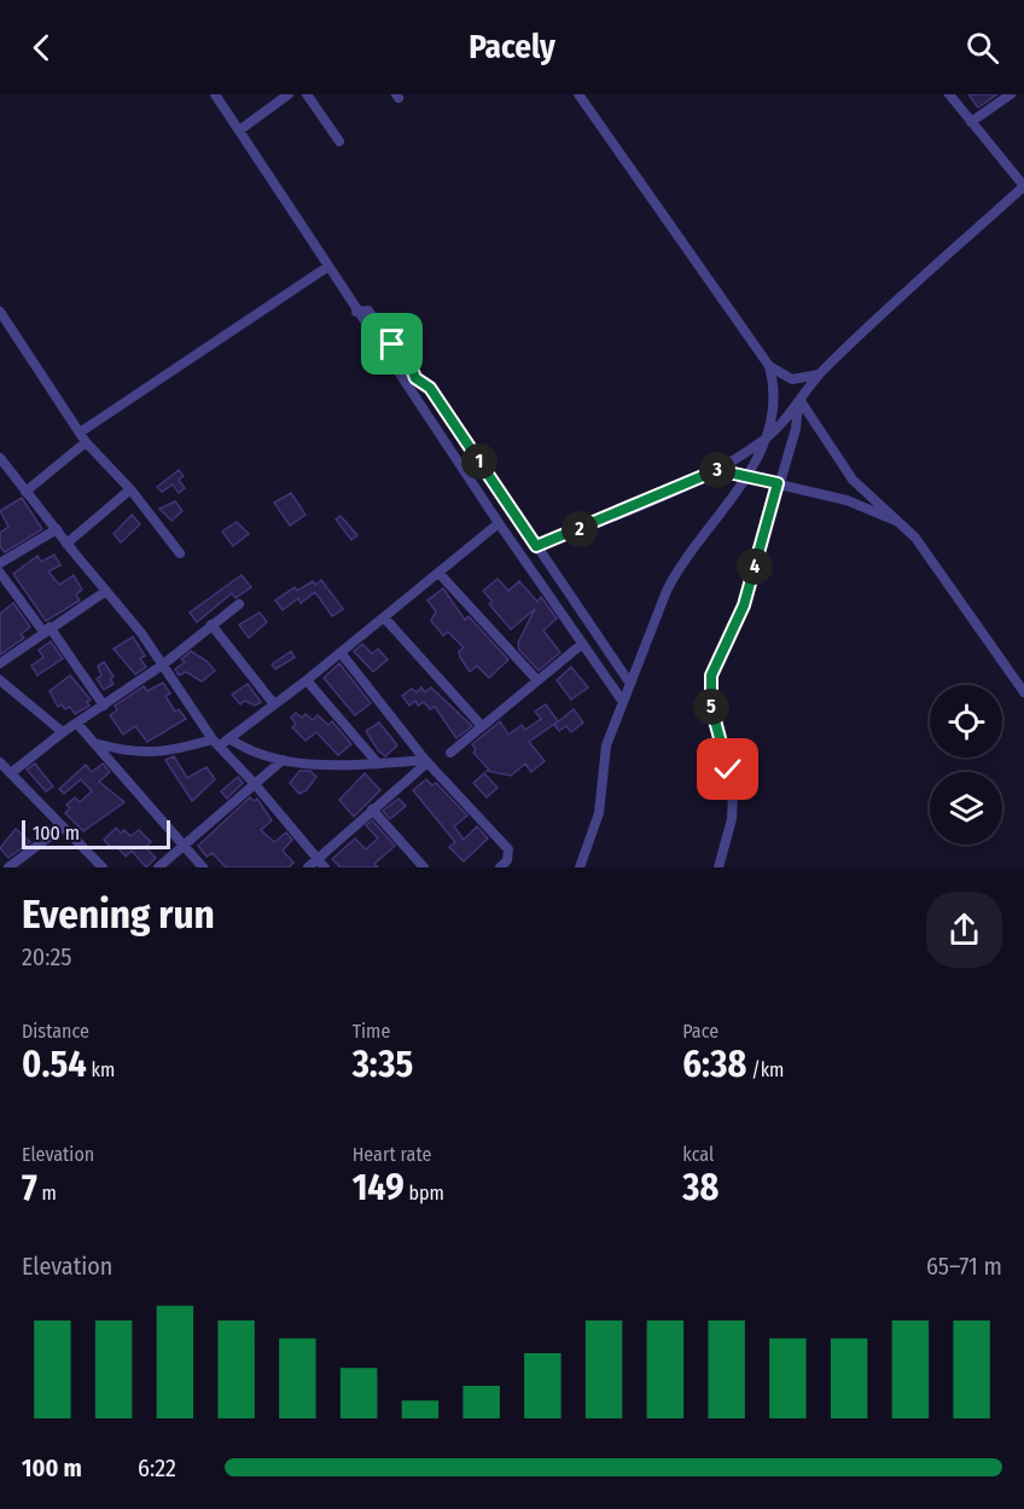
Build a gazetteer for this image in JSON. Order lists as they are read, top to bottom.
{
  "scale_bar": "100 m",
  "page": {
    "header": "Pacely",
    "pins": [
      "1",
      "3",
      "2",
      "4",
      "5"
    ],
    "scale": "100 m",
    "heading": ["Evening run", "20:25"],
    "stats": [
      ["Distance", "0.54 km"],
      ["Time", "3:35"],
      ["Pace", "6:38 /km"],
      ["Elevation", "7 m"],
      ["Heart rate", "149 bpm"],
      ["kcal", "38"]
    ],
    "chart": ["Elevation", "65–71 m"],
    "list": [
      {
        "name": "100 m",
        "note": "6:22"
      }
    ]
  }
}
